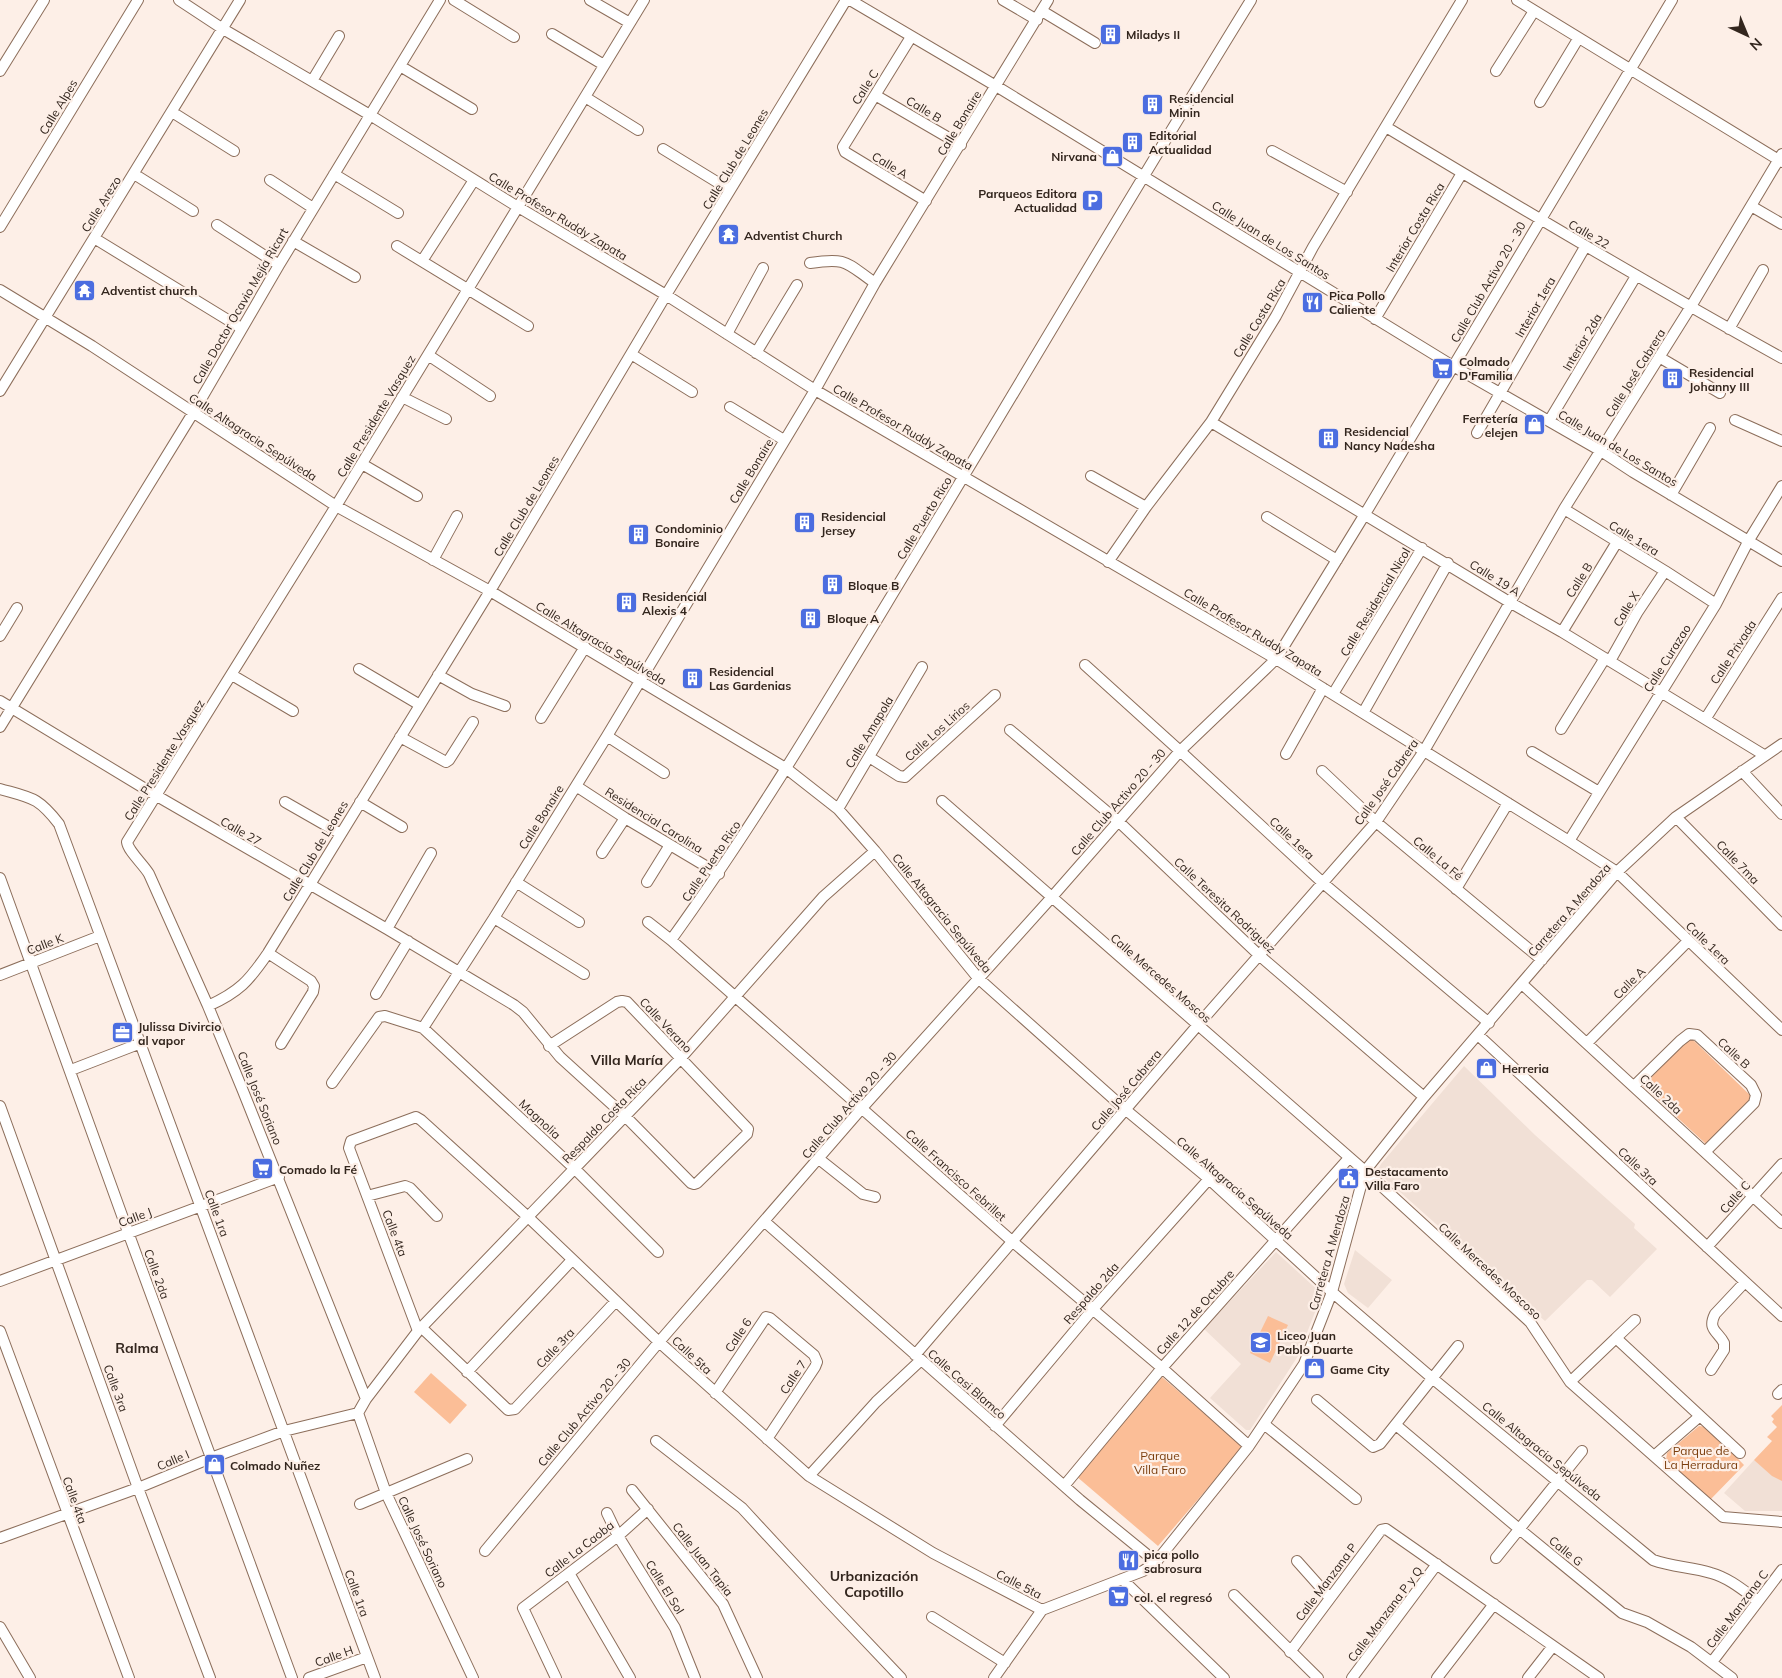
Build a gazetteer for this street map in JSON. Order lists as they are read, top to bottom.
{
  "streets": {
    "street": [
      "Calle C",
      "Calle Alpes",
      "Calle B",
      "Calle Bonaire",
      "Calle Club de Leones",
      "Calle A",
      "Calle Arezo",
      "Calle Profesor Ruddy Zapata",
      "Interior Costa Rica",
      "Calle 22",
      "Calle Juan de Los Santos",
      "Calle Club Activo 20 - 30",
      "Calle Doctor Ocavio Mejía Ricart",
      "Interior 1era",
      "Calle Costa Rica",
      "Interior 2da",
      "Calle José Cabrera",
      "Calle Presidente Vasquez",
      "Calle Altagracia Sepúlveda",
      "Calle Puerto Rico",
      "Calle 1era",
      "Calle 19 A",
      "Calle Residencial Nicol",
      "Calle X",
      "Calle Privada",
      "Calle Curazao",
      "Calle Los Lirios",
      "Calle Amapola",
      "Residencial Carolina",
      "Calle 27",
      "Calle La Fé",
      "Calle 7ma",
      "Calle Teresita Rodriguez",
      "Carretera A Mendoza",
      "Calle K",
      "Calle Mercedes Moscos",
      "Calle Verano",
      "Calle 2da",
      "Calle José Soriano",
      "Magnolia",
      "Respaldo Costa Rica",
      "Calle 3ra",
      "Calle Francisco Febrillet",
      "Calle 1ra",
      "Calle J",
      "Calle 4ta",
      "Calle Mercedes Moscoso",
      "Respaldo 2da",
      "Calle 12 de Octubre",
      "Calle 6",
      "Calle 5ta",
      "Calle 7",
      "Calle Casi Blamco",
      "Calle I",
      "Calle La Caoba",
      "Calle G",
      "Calle Juan Tapia",
      "Calle Manzana P",
      "Calle El Sol",
      "Calle Manzana C",
      "Calle Manzana P y Q",
      "Calle H"
    ]
  },
  "crossings": [
    ["Calle C", "Calle B"],
    ["Calle C", "Calle A"],
    ["Calle C", "Calle Juan de Los Santos"],
    ["Calle C", "Calle 2da"],
    ["Calle C", "Calle 3ra"],
    ["Calle B", "Calle Bonaire"],
    ["Calle B", "Calle 1era"],
    ["Calle B", "Calle 19 A"],
    ["Calle B", "Calle 2da"],
    ["Calle Bonaire", "Calle A"],
    ["Calle Bonaire", "Calle Profesor Ruddy Zapata"],
    ["Calle Bonaire", "Calle Juan de Los Santos"],
    ["Calle Bonaire", "Calle Altagracia Sepúlveda"],
    ["Calle Bonaire", "Residencial Carolina"],
    ["Calle Bonaire", "Calle 27"],
    ["Calle Bonaire", "Magnolia"],
    ["Calle Club de Leones", "Calle Profesor Ruddy Zapata"],
    ["Calle Club de Leones", "Calle Altagracia Sepúlveda"],
    ["Calle Club de Leones", "Calle 27"],
    ["Calle Club de Leones", "Calle José Soriano"],
    ["Calle A", "Calle 1era"],
    ["Calle A", "Calle 2da"],
    ["Calle Arezo", "Calle Profesor Ruddy Zapata"],
    ["Calle Arezo", "Calle Altagracia Sepúlveda"],
    ["Calle Profesor Ruddy Zapata", "Calle Club Activo 20 - 30"],
    ["Calle Profesor Ruddy Zapata", "Calle Doctor Ocavio Mejía Ricart"],
    ["Calle Profesor Ruddy Zapata", "Calle Costa Rica"],
    ["Calle Profesor Ruddy Zapata", "Calle José Cabrera"],
    ["Calle Profesor Ruddy Zapata", "Calle Presidente Vasquez"],
    ["Calle Profesor Ruddy Zapata", "Calle Puerto Rico"],
    ["Calle Profesor Ruddy Zapata", "Calle 1era"],
    ["Calle Profesor Ruddy Zapata", "Calle Residencial Nicol"],
    ["Calle Profesor Ruddy Zapata", "Calle Curazao"],
    ["Calle Profesor Ruddy Zapata", "Carretera A Mendoza"],
    ["Interior Costa Rica", "Calle 22"],
    ["Interior Costa Rica", "Calle Juan de Los Santos"],
    ["Calle 22", "Calle Club Activo 20 - 30"],
    ["Calle 22", "Interior 1era"],
    ["Calle 22", "Calle Costa Rica"],
    ["Calle 22", "Interior 2da"],
    ["Calle 22", "Calle José Cabrera"],
    ["Calle Juan de Los Santos", "Calle Club Activo 20 - 30"],
    ["Calle Juan de Los Santos", "Interior 1era"],
    ["Calle Juan de Los Santos", "Calle Costa Rica"],
    ["Calle Juan de Los Santos", "Interior 2da"],
    ["Calle Juan de Los Santos", "Calle José Cabrera"],
    ["Calle Juan de Los Santos", "Calle Puerto Rico"],
    ["Calle Juan de Los Santos", "Calle Curazao"],
    ["Calle Club Activo 20 - 30", "Calle Altagracia Sepúlveda"],
    ["Calle Club Activo 20 - 30", "Calle 1era"],
    ["Calle Club Activo 20 - 30", "Calle 19 A"],
    ["Calle Club Activo 20 - 30", "Calle Teresita Rodriguez"],
    ["Calle Club Activo 20 - 30", "Calle Mercedes Moscos"],
    ["Calle Club Activo 20 - 30", "Calle Francisco Febrillet"],
    ["Calle Club Activo 20 - 30", "Calle 5ta"],
    ["Calle Club Activo 20 - 30", "Calle Casi Blamco"],
    ["Calle Doctor Ocavio Mejía Ricart", "Calle Altagracia Sepúlveda"],
    ["Calle Doctor Ocavio Mejía Ricart", "Calle 27"],
    ["Calle Costa Rica", "Calle 19 A"],
    ["Calle José Cabrera", "Calle Altagracia Sepúlveda"],
    ["Calle José Cabrera", "Calle 1era"],
    ["Calle José Cabrera", "Calle 19 A"],
    ["Calle José Cabrera", "Calle La Fé"],
    ["Calle José Cabrera", "Calle Teresita Rodriguez"],
    ["Calle José Cabrera", "Calle Mercedes Moscos"],
    ["Calle José Cabrera", "Calle Francisco Febrillet"],
    ["Calle José Cabrera", "Calle 5ta"],
    ["Calle José Cabrera", "Calle Casi Blamco"],
    ["Calle Presidente Vasquez", "Calle Altagracia Sepúlveda"],
    ["Calle Presidente Vasquez", "Calle 27"],
    ["Calle Presidente Vasquez", "Calle José Soriano"],
    ["Calle Altagracia Sepúlveda", "Calle Puerto Rico"],
    ["Calle Altagracia Sepúlveda", "Calle Amapola"],
    ["Calle Altagracia Sepúlveda", "Carretera A Mendoza"],
    ["Calle Altagracia Sepúlveda", "Respaldo Costa Rica"],
    ["Calle Altagracia Sepúlveda", "Respaldo 2da"],
    ["Calle Altagracia Sepúlveda", "Calle 12 de Octubre"],
    ["Calle Altagracia Sepúlveda", "Calle Manzana C"],
    ["Calle Puerto Rico", "Residencial Carolina"],
    ["Calle Puerto Rico", "Calle Francisco Febrillet"],
    ["Calle 1era", "Calle X"],
    ["Calle 1era", "Calle Curazao"],
    ["Calle 1era", "Carretera A Mendoza"],
    ["Calle 19 A", "Calle Residencial Nicol"],
    ["Calle 19 A", "Calle X"],
    ["Calle 19 A", "Calle Privada"],
    ["Calle 19 A", "Calle Curazao"],
    ["Calle 19 A", "Carretera A Mendoza"],
    ["Calle Los Lirios", "Calle Amapola"],
    ["Calle 27", "Calle Verano"],
    ["Calle 27", "Respaldo Costa Rica"],
    ["Calle La Fé", "Carretera A Mendoza"],
    ["Calle 7ma", "Carretera A Mendoza"],
    ["Calle Teresita Rodriguez", "Carretera A Mendoza"],
    ["Carretera A Mendoza", "Calle Mercedes Moscos"],
    ["Carretera A Mendoza", "Calle 2da"],
    ["Carretera A Mendoza", "Calle 3ra"],
    ["Carretera A Mendoza", "Calle Francisco Febrillet"],
    ["Carretera A Mendoza", "Calle Mercedes Moscoso"],
    ["Carretera A Mendoza", "Calle 5ta"],
    ["Carretera A Mendoza", "Calle Casi Blamco"],
    ["Calle K", "Calle 2da"],
    ["Calle K", "Calle 1ra"],
    ["Calle Mercedes Moscos", "Calle Mercedes Moscoso"],
    ["Calle Mercedes Moscos", "Calle 12 de Octubre"],
    ["Calle Verano", "Respaldo Costa Rica"],
    ["Calle 2da", "Calle J"],
    ["Calle 2da", "Calle I"],
    ["Calle José Soriano", "Respaldo Costa Rica"],
    ["Calle José Soriano", "Calle J"],
    ["Calle José Soriano", "Calle I"],
    ["Magnolia", "Respaldo Costa Rica"],
    ["Respaldo Costa Rica", "Calle Francisco Febrillet"],
    ["Respaldo Costa Rica", "Calle 4ta"],
    ["Respaldo Costa Rica", "Calle 5ta"],
    ["Respaldo Costa Rica", "Calle I"],
    ["Calle 3ra", "Calle J"],
    ["Calle 3ra", "Calle 5ta"],
    ["Calle 3ra", "Calle I"],
    ["Calle Francisco Febrillet", "Respaldo 2da"],
    ["Calle Francisco Febrillet", "Calle 12 de Octubre"],
    ["Calle 1ra", "Calle J"],
    ["Calle 1ra", "Calle I"],
    ["Calle 1ra", "Calle H"],
    ["Calle 4ta", "Calle 5ta"],
    ["Calle 4ta", "Calle I"],
    ["Respaldo 2da", "Calle Casi Blamco"],
    ["Calle 12 de Octubre", "Calle Casi Blamco"],
    ["Calle 6", "Calle 5ta"],
    ["Calle 6", "Calle 7"],
    ["Calle 5ta", "Calle 7"],
    ["Calle La Caoba", "Calle Juan Tapia"],
    ["Calle La Caoba", "Calle El Sol"],
    ["Calle G", "Calle Manzana C"],
    ["Calle Manzana P", "Calle Manzana P y Q"]
  ],
  "districts": ["Villa María", "Ralma", "Urbanización Capotillo"],
  "parks": ["Parque de La Herradura", "Parque Villa Faro"],
  "places": {
    "building": [
      "Miladys II",
      "Residencial Minin",
      "Editorial Actualidad",
      "Residencial Johanny III",
      "Residencial Nancy Nadesha",
      "Residencial Jersey",
      "Condominio Bonaire",
      "Bloque B",
      "Residencial Alexis 4",
      "Bloque A",
      "Residencial Las Gardenias"
    ],
    "shop": [
      "Nirvana",
      "Ferretería elejen",
      "Herreria",
      "Game City",
      "Colmado Nuñez"
    ],
    "parking": ["Parqueos Editora Actualidad"],
    "temple": ["Adventist Church", "Adventist church"],
    "restaurant": ["Pica Pollo Caliente", "pica pollo sabrosura"],
    "supermarket": ["Colmado D'Familia", "Comado la Fé", "col. el regresó"],
    "office": ["Julissa Divircio al vapor"],
    "public building": ["Destacamento Villa Faro"],
    "school or university": ["Liceo Juan Pablo Duarte"]
  },
  "north": "bottom right"
}
